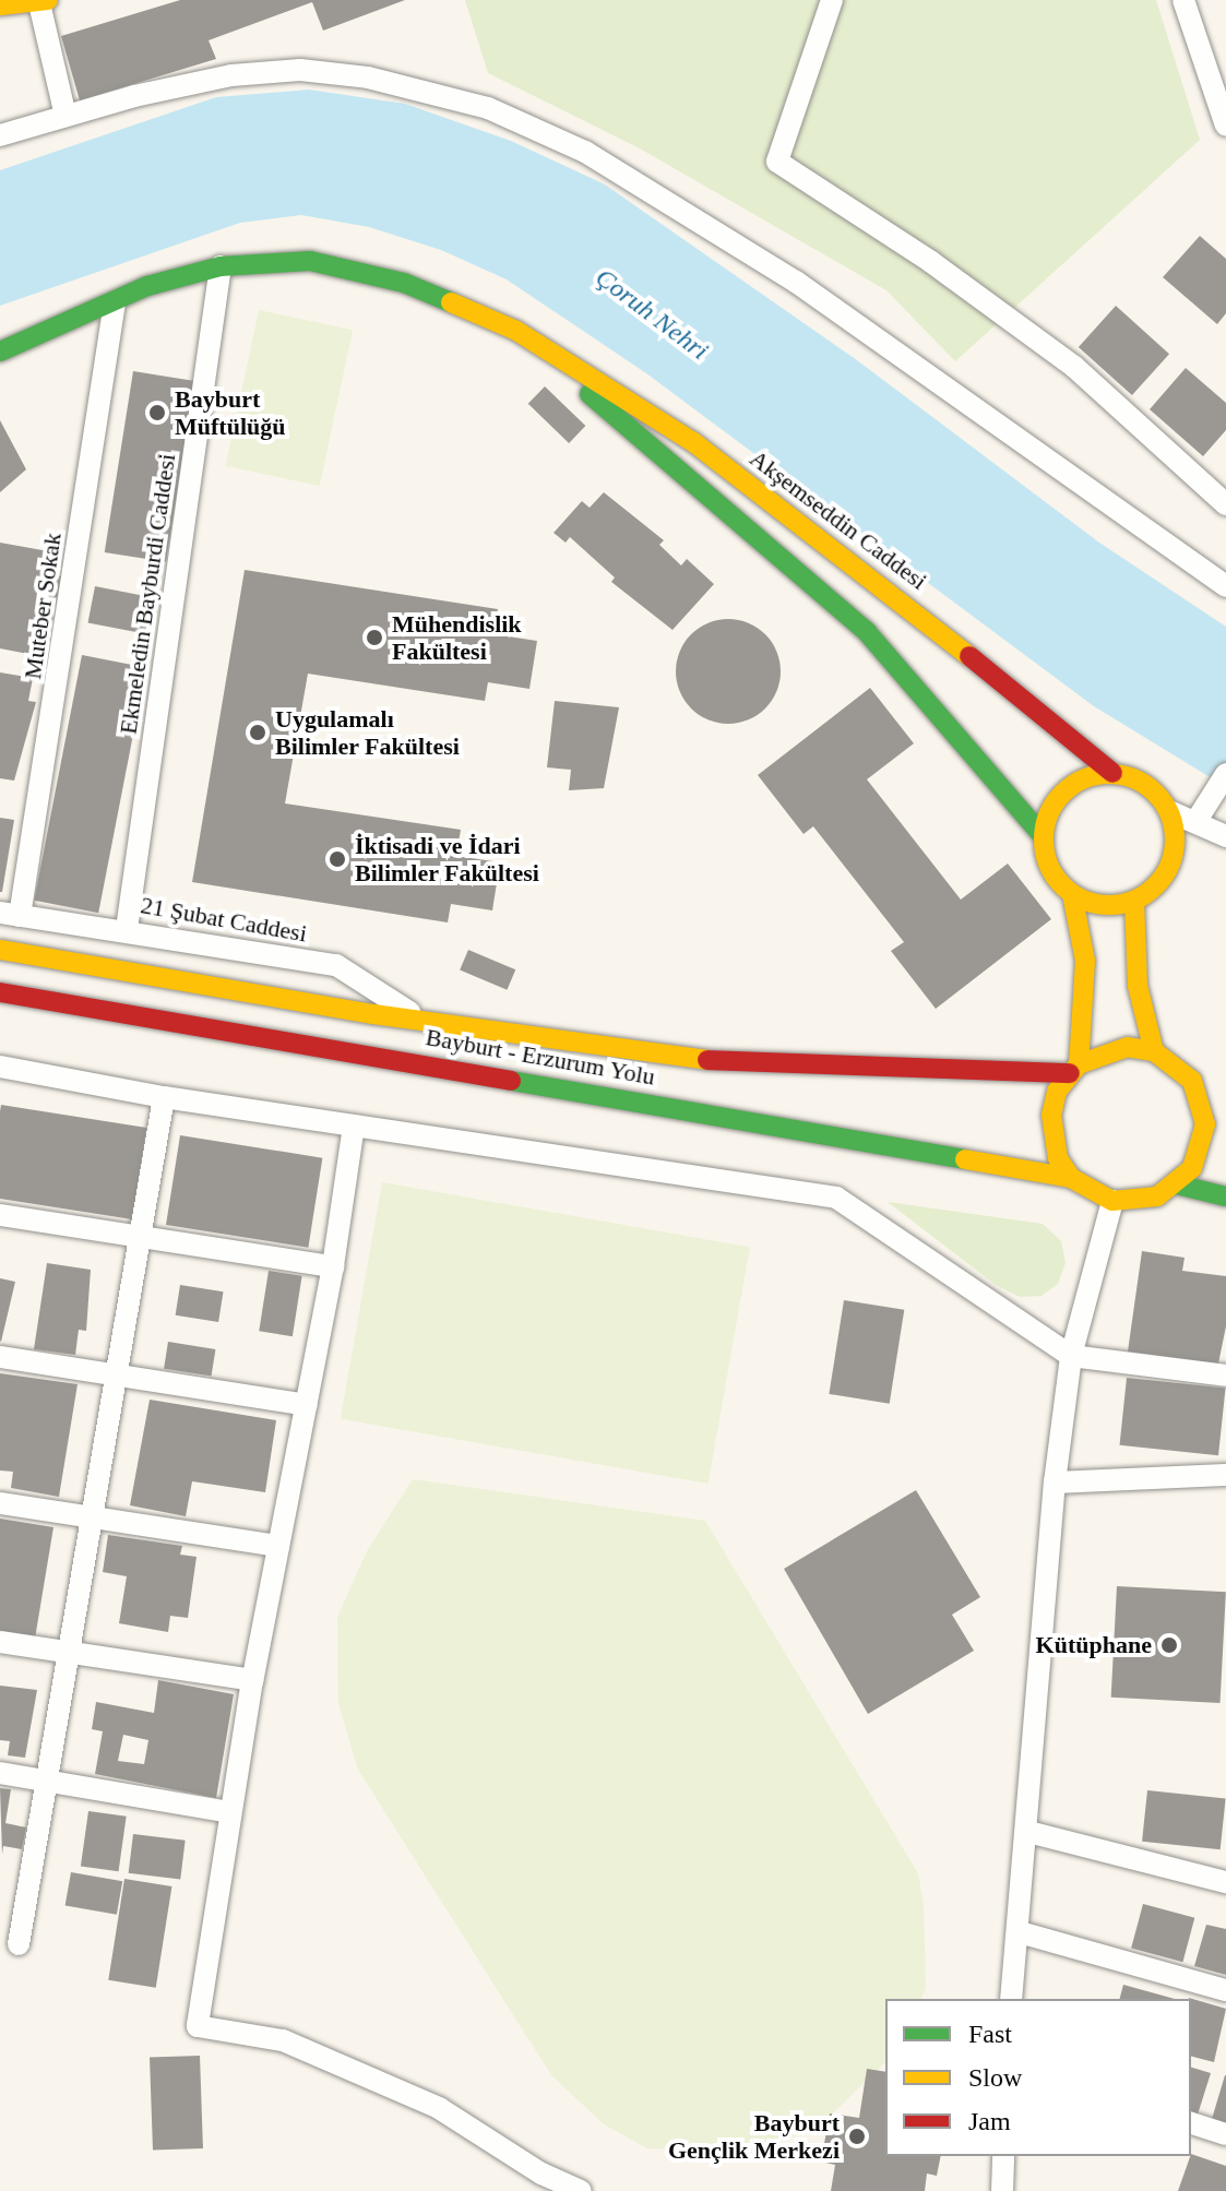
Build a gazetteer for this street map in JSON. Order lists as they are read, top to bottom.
{
  "streets": {
    "main road": ["Akşemseddin Caddesi", "Bayburt - Erzurum Yolu"],
    "street": ["Ekmeledin Bayburdi Caddesi", "Muteber Sokak", "21 Şubat Caddesi"]
  },
  "crossings": [
    ["Akşemseddin Caddesi", "Ekmeledin Bayburdi Caddesi"],
    ["Akşemseddin Caddesi", "Muteber Sokak"],
    ["Akşemseddin Caddesi", "Bayburt - Erzurum Yolu"],
    ["Ekmeledin Bayburdi Caddesi", "21 Şubat Caddesi"],
    ["Muteber Sokak", "21 Şubat Caddesi"],
    ["21 Şubat Caddesi", "Bayburt - Erzurum Yolu"]
  ],
  "water": ["Çoruh Nehri"],
  "places": [
    "Bayburt Müftülüğü",
    "Mühendislik Fakültesi",
    "Uygulamalı Bilimler Fakültesi",
    "İktisadi ve İdari Bilimler Fakültesi",
    "Kütüphane",
    "Bayburt Gençlik Merkezi"
  ],
  "legend": ["Fast", "Slow", "Jam"]
}
